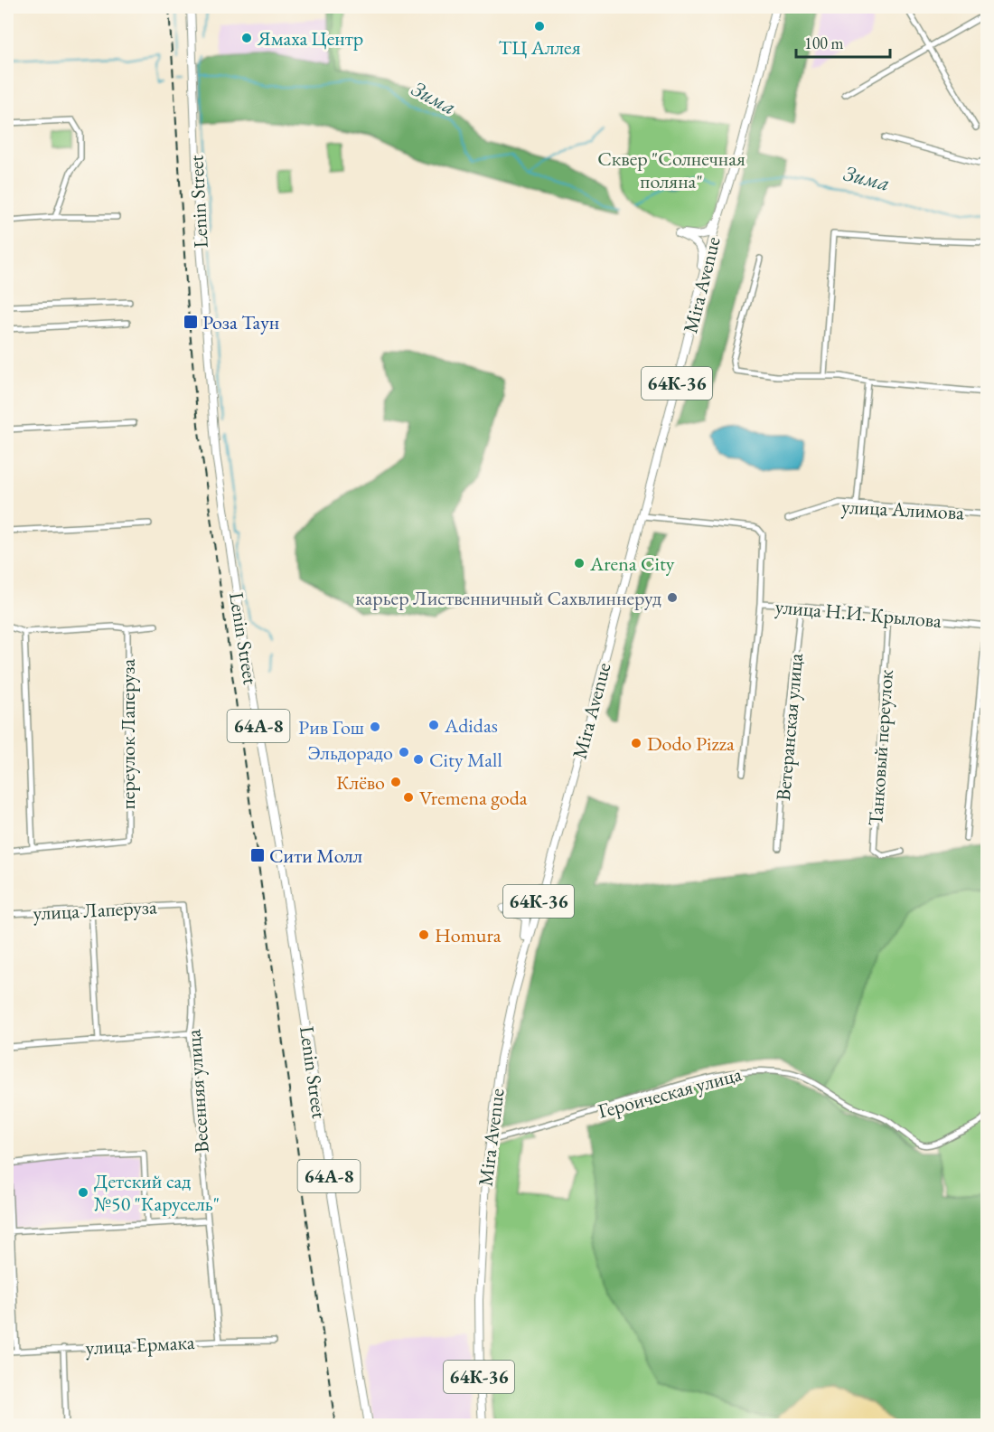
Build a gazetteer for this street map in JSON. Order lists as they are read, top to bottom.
{
  "streets": {
    "main road": [
      "Lenin Street",
      "Mira Avenue",
      "64К-36",
      "64А-8"
    ],
    "street": [
      "улица Алимова",
      "улица Н.И. Крылова",
      "Ветеранская улица",
      "переулок Лаперуза",
      "Танковый переулок",
      "улица Лаперуза",
      "Весенняя улица",
      "Героическая улица",
      "улица Ермака"
    ]
  },
  "crossings": [
    ["Mira Avenue", "улица Н.И. Крылова"],
    ["Mira Avenue", "Героическая улица"],
    ["улица Н.И. Крылова", "Ветеранская улица"],
    ["улица Н.И. Крылова", "Танковый переулок"],
    ["улица Лаперуза", "Весенняя улица"],
    ["Весенняя улица", "улица Ермака"]
  ],
  "water": ["Зима"],
  "parks": ["Сквер \"Солнечная поляна\""],
  "places": {
    "other": [
      "ТЦ Аллея",
      "Ямаха Центр",
      "Arena City",
      "карьер Лиственничный Сахвлиннеруд",
      "Adidas",
      "Рив Гош",
      "Dodo Pizza",
      "Эльдорадо",
      "City Mall",
      "Клёво",
      "Vremena goda",
      "Homura",
      "Детский сад №50 \"Карусель\""
    ],
    "transit": ["Роза Таун", "Сити Молл"]
  },
  "scale_bar": "100 m"
}
